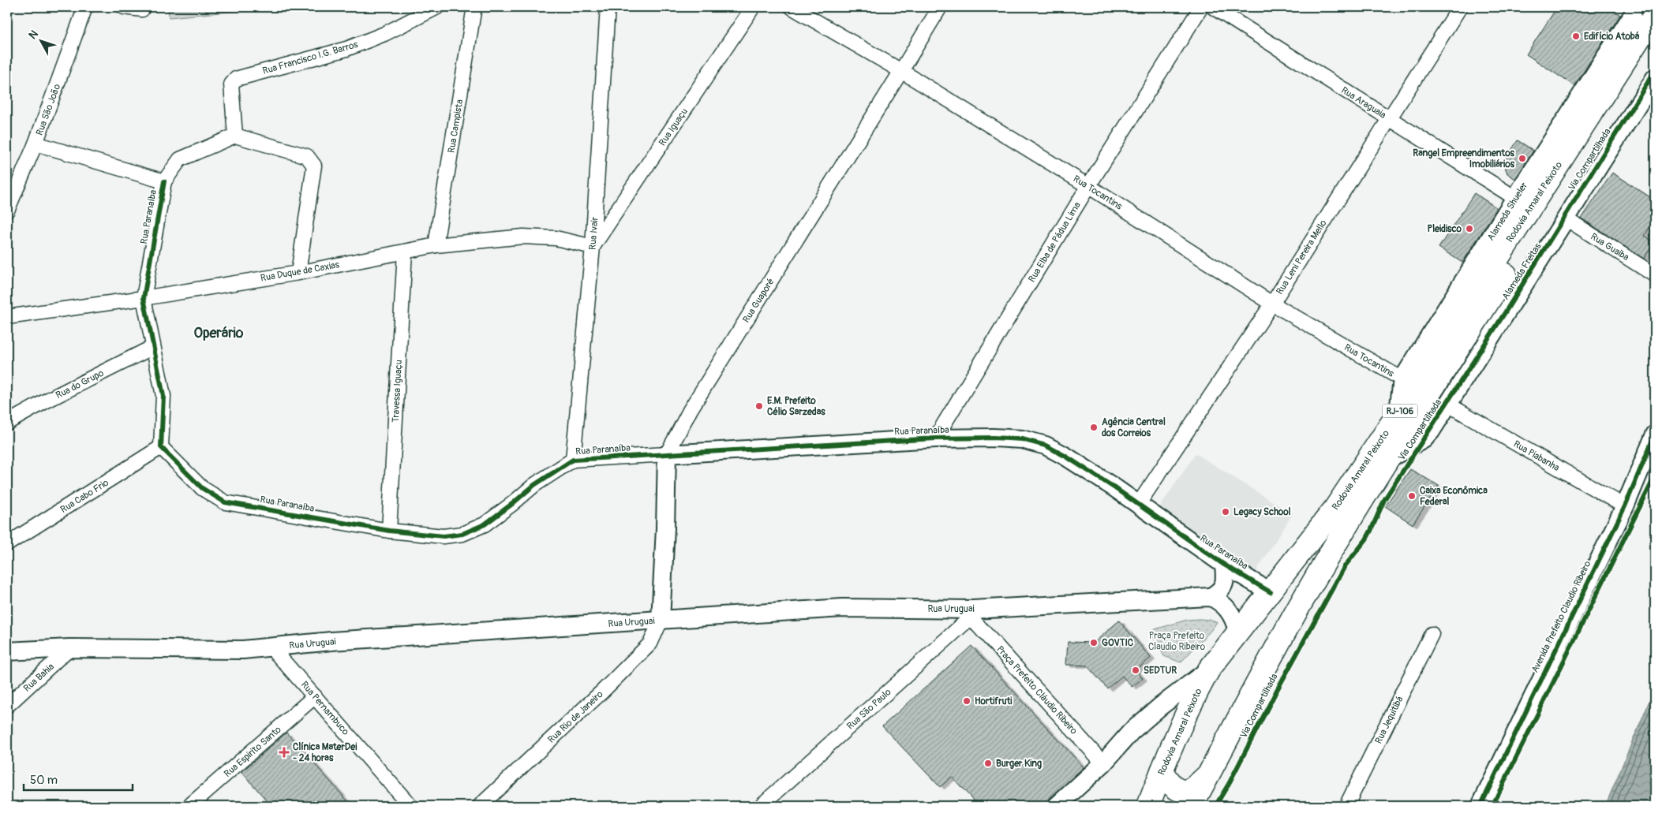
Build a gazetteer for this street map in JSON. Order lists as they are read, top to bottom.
{
  "streets": {
    "highway": ["Rodovia Amaral Peixoto", "RJ-106"],
    "street": [
      "Rua Francisco I.G. Barros",
      "Rua Araguaia",
      "Rua São João",
      "Rua Campista",
      "Rua Iguaçu",
      "Rua Tocantins",
      "Alameda Shueler",
      "Rua Paranaíba",
      "Rua Ivair",
      "Rua Elba de Pádua Lima",
      "Rua Guaiba",
      "Rua Leni Pereira Mello",
      "Rua Duque de Caxias",
      "Alameda Freitas",
      "Rua Guaporé",
      "Rua do Grupo",
      "Travessa Iguaçu",
      "Rua Piabanha",
      "Rua Cabo Frio",
      "Rua Uruguai",
      "Avenida Prefeito Claudio Ribeiro",
      "Rua Bahia",
      "Praça Prefeito Cláudio Ribeiro",
      "Rua Pernambuco",
      "Rua São Paulo",
      "Rua Rio de Janeiro",
      "Rua Jequitibá",
      "Rua Espirito Santo"
    ],
    "cycle path": ["Via Compartilhada"]
  },
  "crossings": [
    ["Rua Araguaia", "Alameda Shueler"],
    ["Rua Araguaia", "Rua Leni Pereira Mello"],
    ["Rua Campista", "Rua Duque de Caxias"],
    ["Rua Iguaçu", "Rua Ivair"],
    ["Rua Iguaçu", "Rua Duque de Caxias"],
    ["Rua Tocantins", "Alameda Shueler"],
    ["Rua Tocantins", "Rua Elba de Pádua Lima"],
    ["Rua Tocantins", "Rua Leni Pereira Mello"],
    ["Rua Tocantins", "Rua Guaporé"],
    ["Rodovia Amaral Peixoto", "Alameda Shueler"],
    ["Rodovia Amaral Peixoto", "Rua Paranaíba"],
    ["Rodovia Amaral Peixoto", "Alameda Freitas"],
    ["Rua Paranaíba", "Rua Ivair"],
    ["Rua Paranaíba", "Rua Elba de Pádua Lima"],
    ["Rua Paranaíba", "Rua Leni Pereira Mello"],
    ["Rua Paranaíba", "Rua Duque de Caxias"],
    ["Rua Paranaíba", "Rua Guaporé"],
    ["Rua Paranaíba", "Rua do Grupo"],
    ["Rua Paranaíba", "Travessa Iguaçu"],
    ["Rua Paranaíba", "Rua Cabo Frio"],
    ["Rua Ivair", "Rua Duque de Caxias"],
    ["Rua Guaiba", "Alameda Freitas"],
    ["Rua Duque de Caxias", "Travessa Iguaçu"],
    ["Alameda Freitas", "Rua Piabanha"],
    ["Rua Guaporé", "Rua Uruguai"],
    ["Rua Guaporé", "Rua Rio de Janeiro"],
    ["Rua Piabanha", "Avenida Prefeito Claudio Ribeiro"],
    ["Rua Uruguai", "Rua Bahia"],
    ["Rua Uruguai", "Praça Prefeito Cláudio Ribeiro"],
    ["Rua Uruguai", "Rua Pernambuco"],
    ["Rua Uruguai", "Rua São Paulo"],
    ["Rua Uruguai", "Rua Rio de Janeiro"],
    ["Praça Prefeito Cláudio Ribeiro", "Rua São Paulo"],
    ["Rua Pernambuco", "Rua Espirito Santo"]
  ],
  "districts": ["Operário"],
  "parks": ["Praça Prefeito Claudio Ribeiro"],
  "places": {
    "other": [
      "Edifício Atobá",
      "Rangel Empreendimentos Imobiliários",
      "Pleidisco",
      "E.M. Prefeito Célio Sarzedas",
      "Agência Central dos Correios",
      "Caixa Econômica Federal",
      "Legacy School",
      "GOVTIC",
      "SEDTUR",
      "Hortifruti",
      "Burger King"
    ],
    "health": ["Clínica MaterDei - 24 horas"]
  },
  "scale_bar": "50 m",
  "north": "top left"
}
